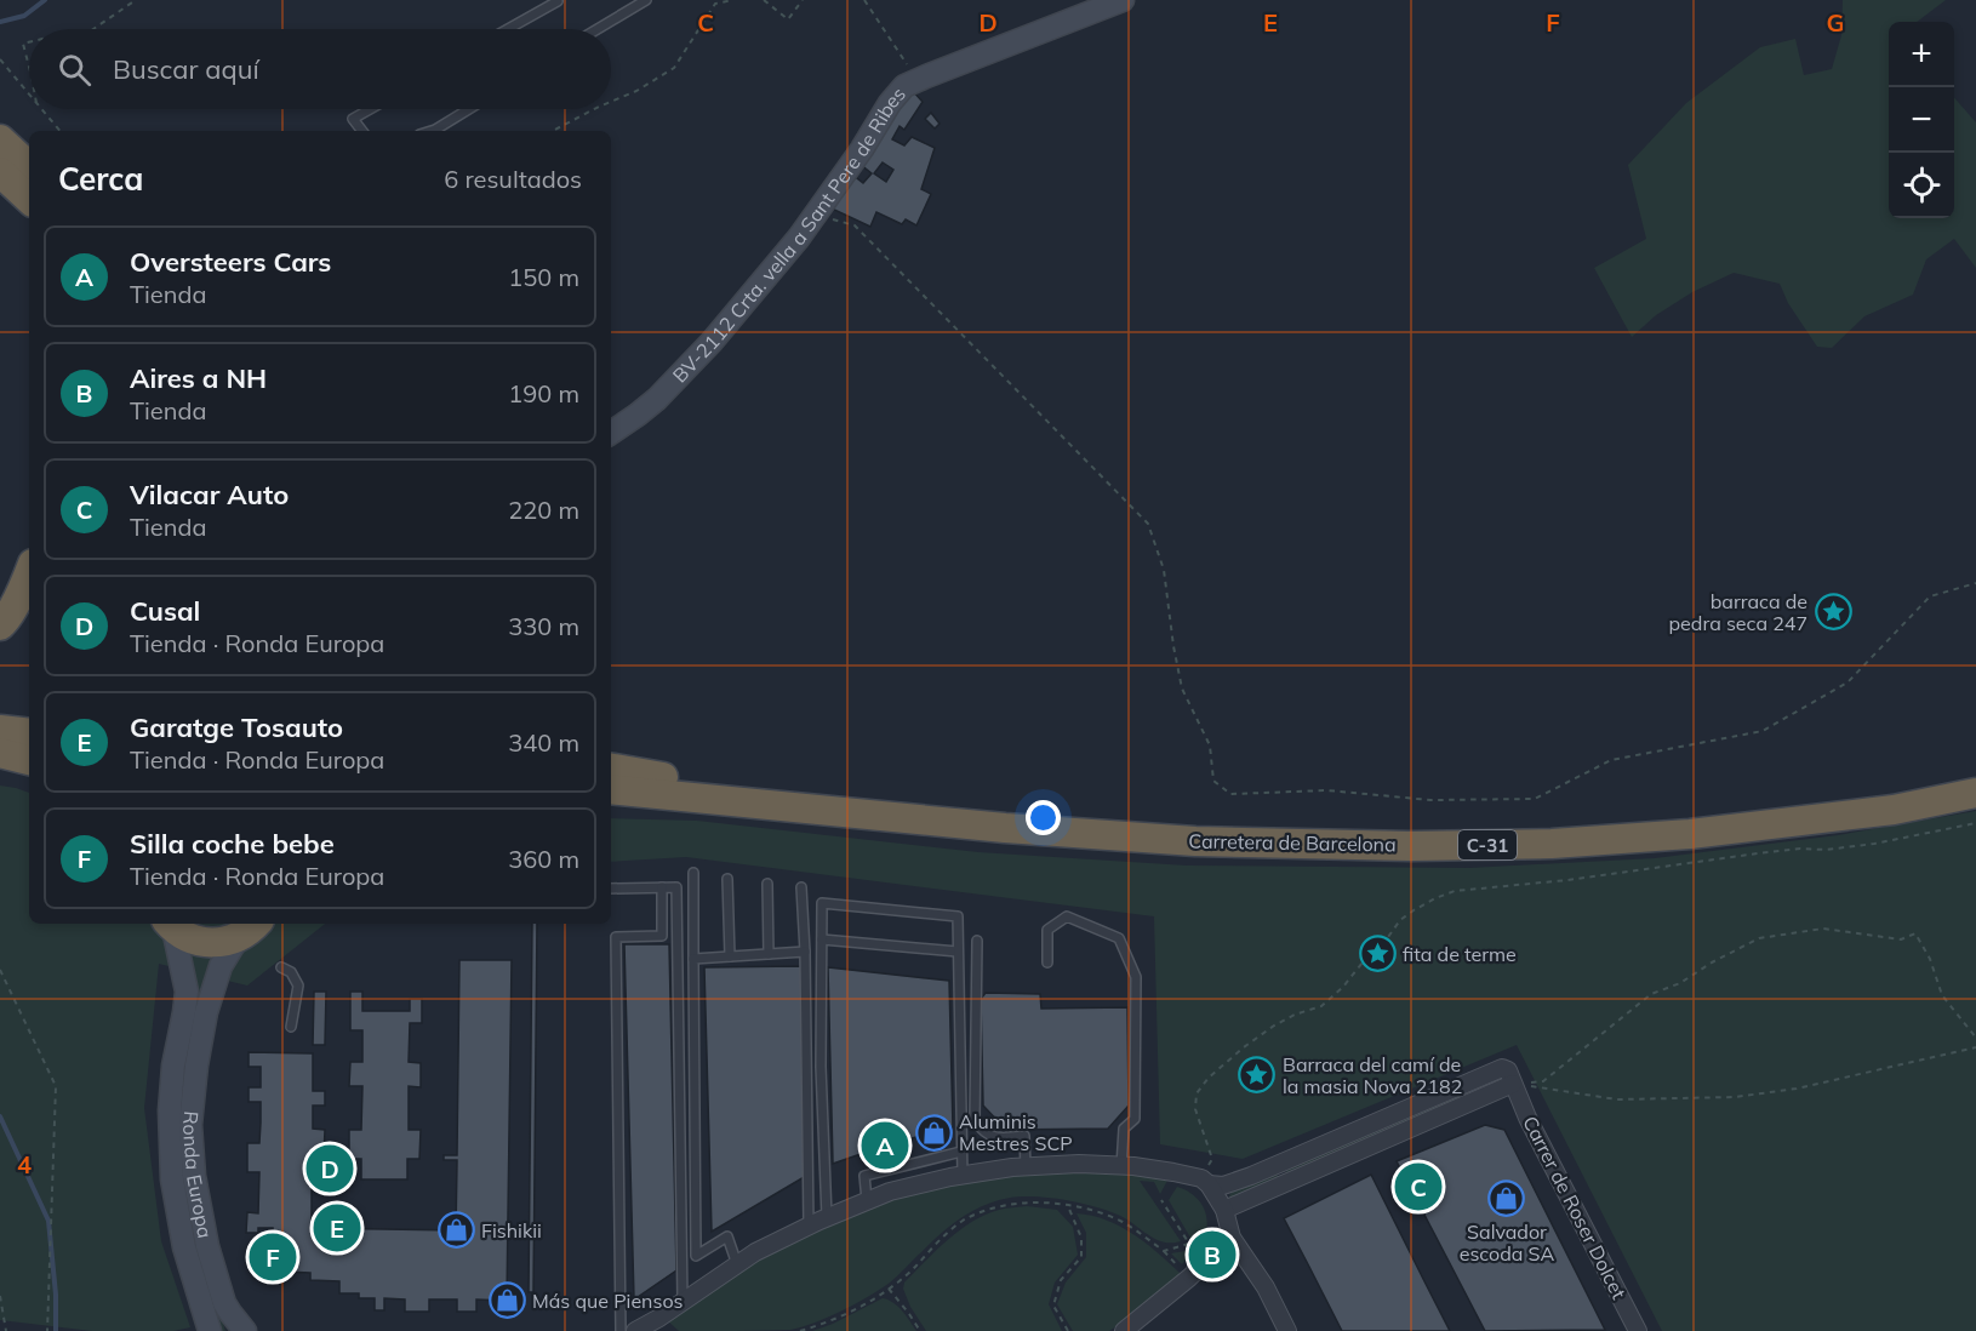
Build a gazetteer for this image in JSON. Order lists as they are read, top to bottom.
{
  "streets": {
    "highway": ["Carretera de Barcelona", "C-31"],
    "street": ["BV-2112 Crta. vella a Sant Pere de Ribes", "Ronda Europa", "Carrer de Roser Dolcet"]
  },
  "places": {
    "place": ["barraca de pedra seca 247", "fita de terme", "Barraca del camí de la masia Nova 2182"],
    "shop": [
      "Aluminis Mestres SCP",
      "Salvador escoda SA",
      "Fishikii",
      "Más que Piensos"
    ]
  },
  "page": {
    "map_buttons": ["+", "−"],
    "search": "Buscar aquí",
    "heading": ["Cerca", "6 resultados"],
    "list": [
      {
        "mark": "A",
        "name": "Oversteers Cars",
        "note": "Tienda",
        "value": "150 m"
      },
      {
        "mark": "B",
        "name": "Aires a NH",
        "note": "Tienda",
        "value": "190 m"
      },
      {
        "mark": "C",
        "name": "Vilacar Auto",
        "note": "Tienda",
        "value": "220 m"
      },
      {
        "mark": "D",
        "name": "Cusal",
        "note": "Tienda · Ronda Europa",
        "value": "330 m"
      },
      {
        "mark": "E",
        "name": "Garatge Tosauto",
        "note": "Tienda · Ronda Europa",
        "value": "340 m"
      },
      {
        "mark": "F",
        "name": "Silla coche bebe",
        "note": "Tienda · Ronda Europa",
        "value": "360 m"
      }
    ],
    "pins": [
      "A",
      "D",
      "C",
      "E",
      "B",
      "F"
    ]
  },
  "grid": {
    "columns": [
      "C",
      "D",
      "E",
      "F",
      "G"
    ],
    "rows": ["4"]
  }
}
